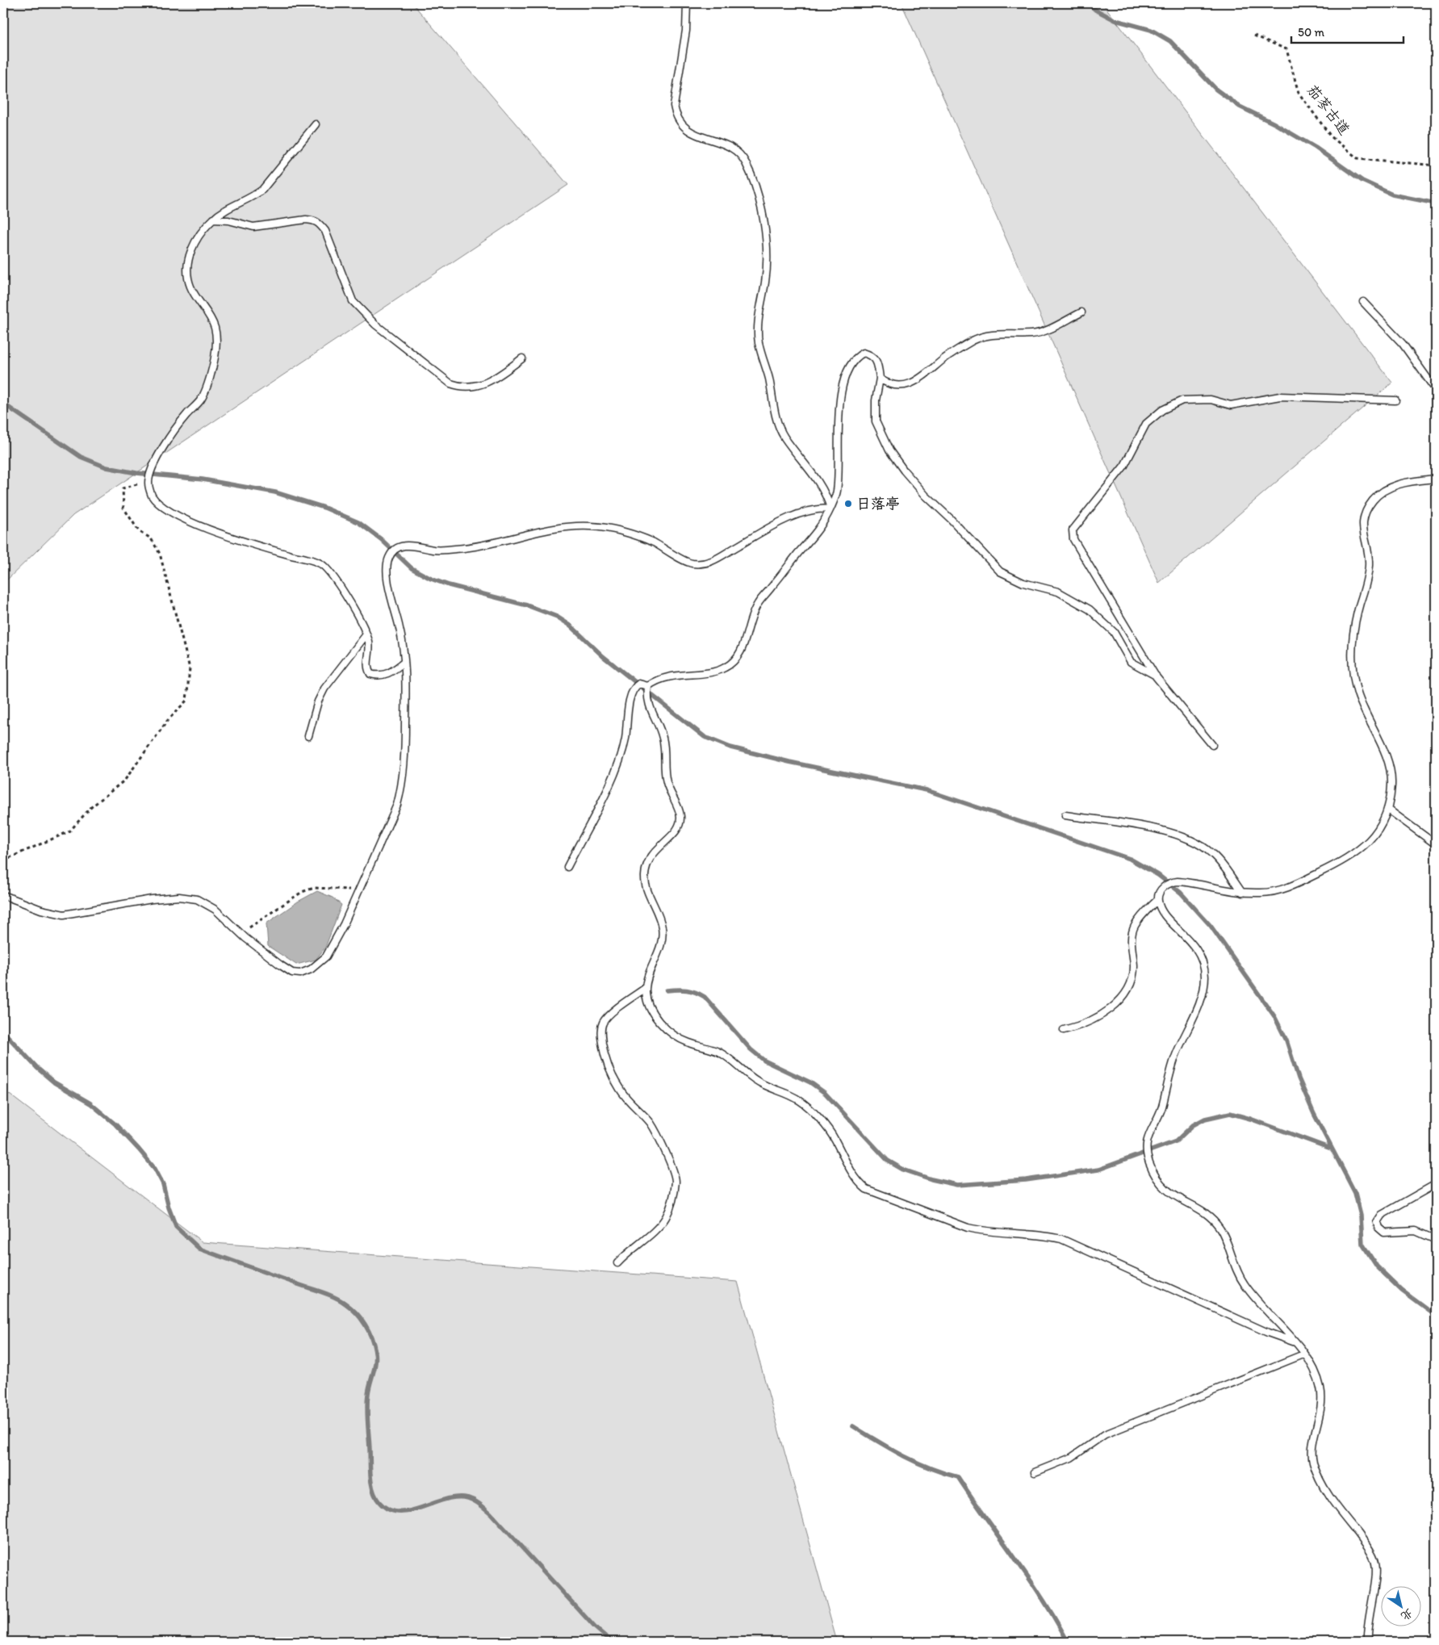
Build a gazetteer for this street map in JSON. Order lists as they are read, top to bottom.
{
  "streets": {
    "path": ["茄苳古道"]
  },
  "places": ["日落亭"],
  "scale_bar": "50 m",
  "north": "bottom right"
}
